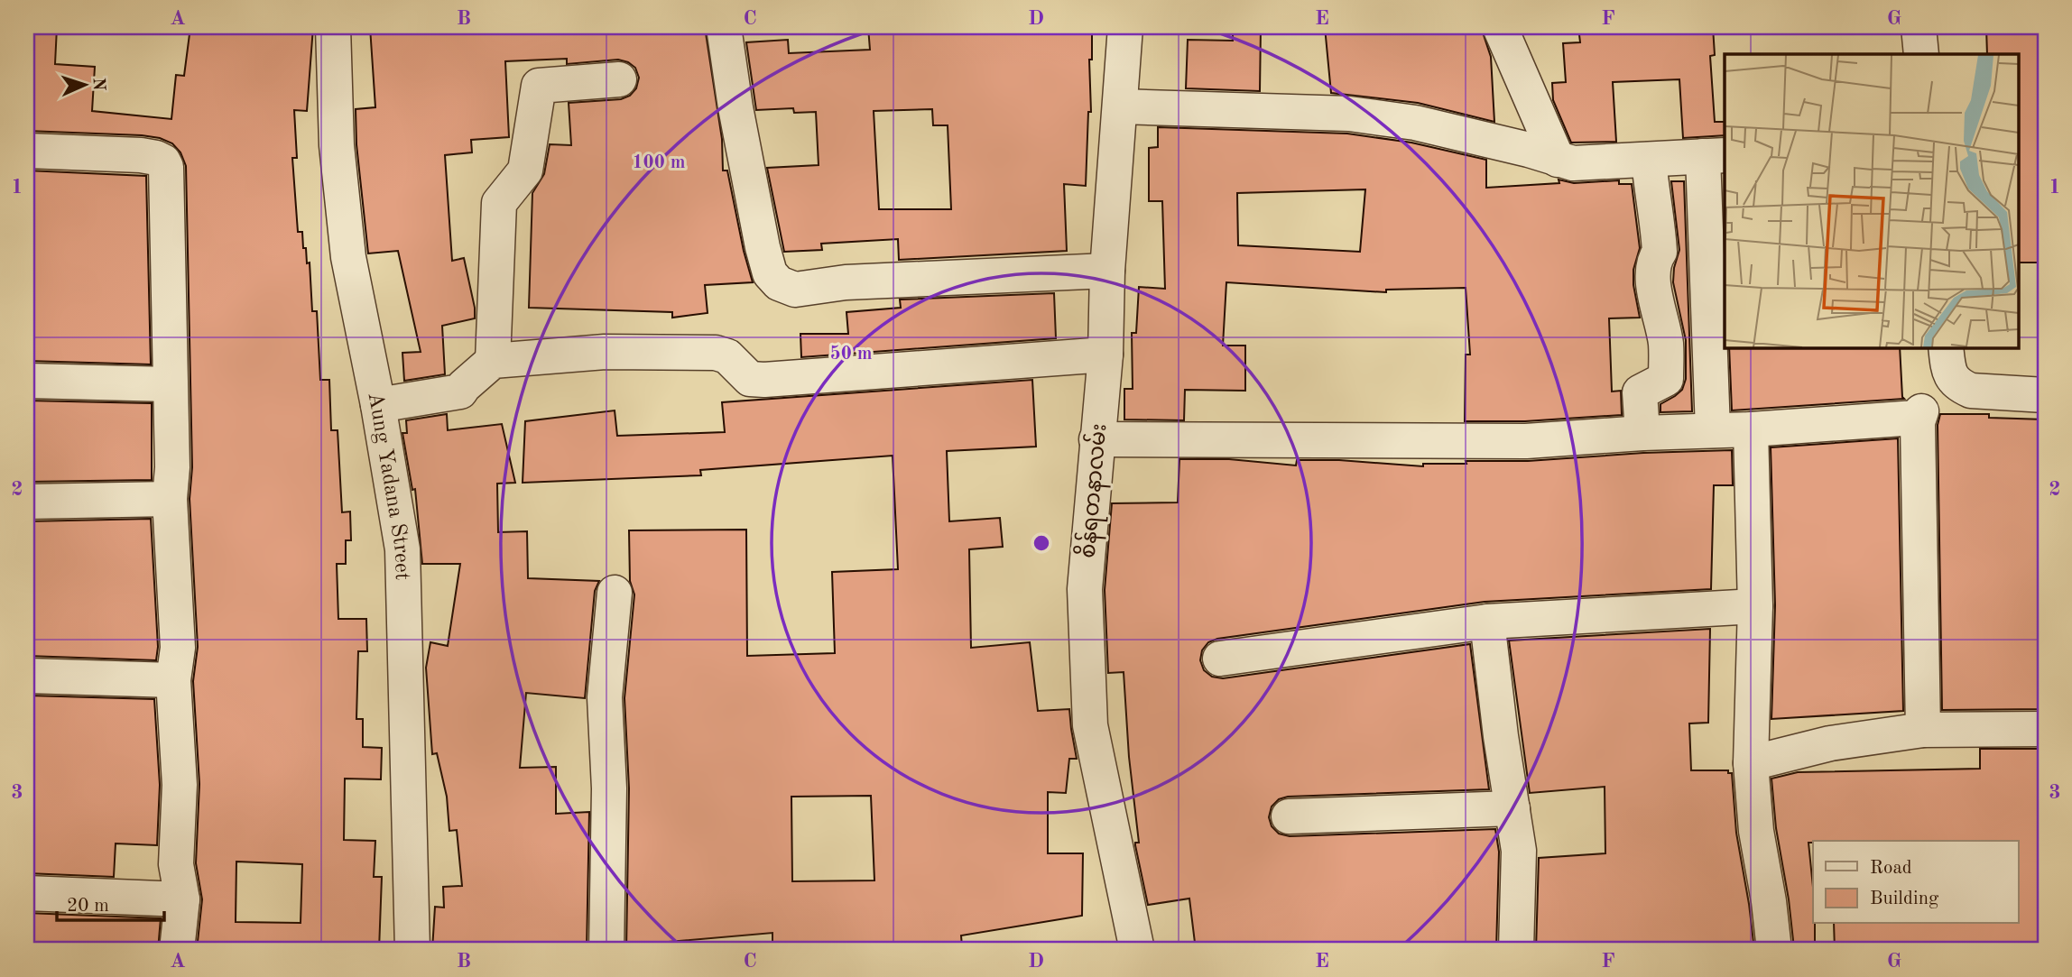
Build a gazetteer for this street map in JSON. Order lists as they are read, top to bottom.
{
  "streets": {
    "street": ["Aung Yadana Street", "စိန်ရတနာလမ်း"]
  },
  "legend": ["Road", "Building"],
  "scale_bar": "20 m",
  "north": "right",
  "grid": {
    "columns": [
      "A",
      "B",
      "C",
      "D",
      "E",
      "F",
      "G"
    ],
    "rows": ["1", "2", "3"]
  },
  "rings": ["100 m", "50 m"]
}
